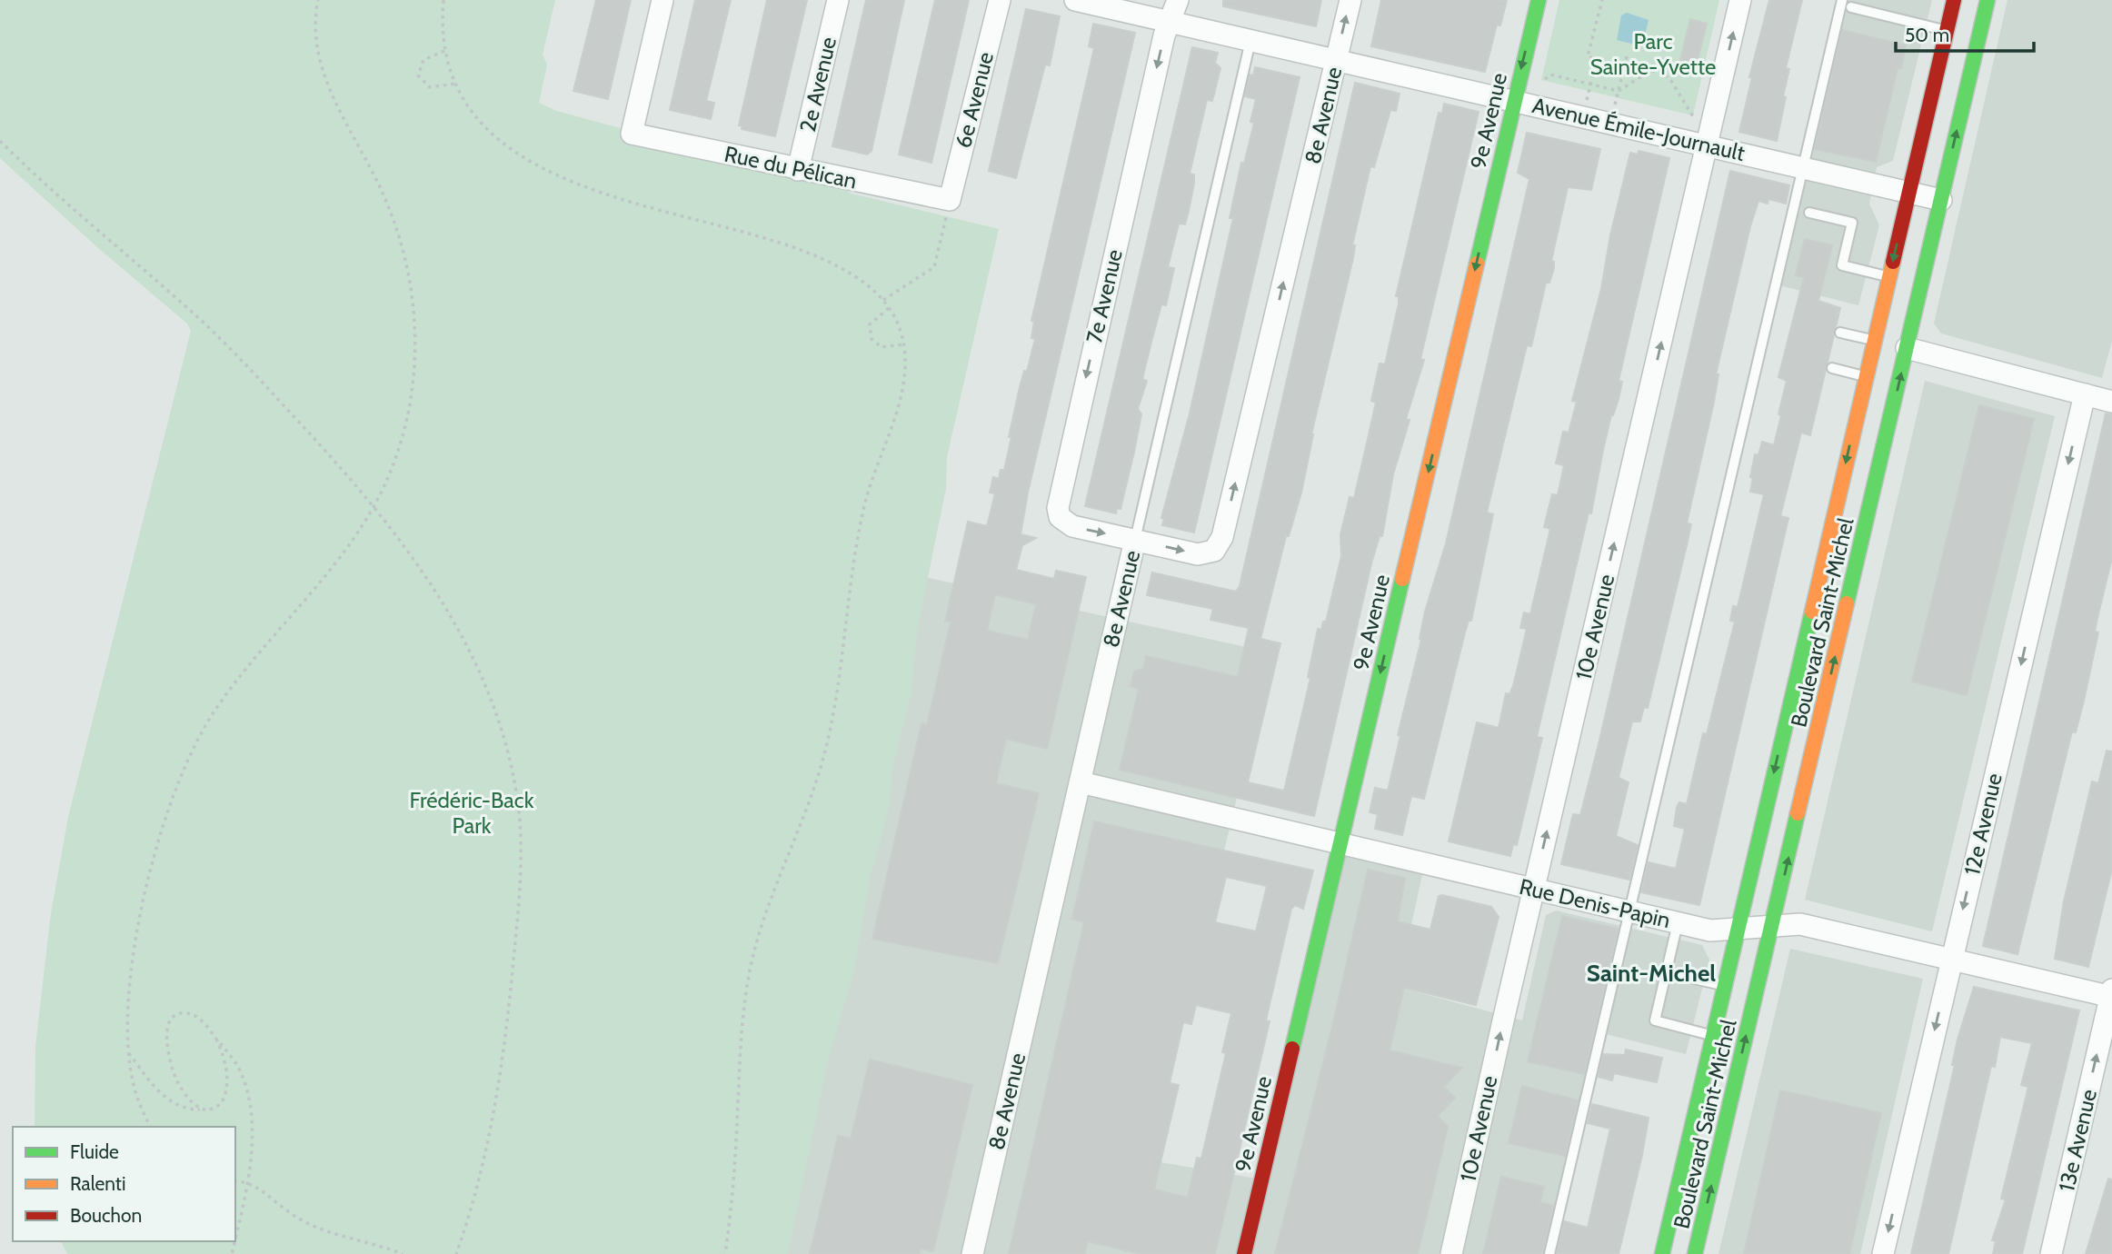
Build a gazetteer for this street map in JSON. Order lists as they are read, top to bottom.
{
  "streets": {
    "main road": ["9e Avenue", "Boulevard Saint-Michel"],
    "street": [
      "2e Avenue",
      "6e Avenue",
      "8e Avenue",
      "Avenue Émile-Journault",
      "Rue du Pélican",
      "7e Avenue",
      "10e Avenue",
      "12e Avenue",
      "Rue Denis-Papin",
      "13e Avenue"
    ]
  },
  "crossings": [
    ["2e Avenue", "Rue du Pélican"],
    ["6e Avenue", "Rue du Pélican"],
    ["8e Avenue", "Avenue Émile-Journault"],
    ["8e Avenue", "7e Avenue"],
    ["8e Avenue", "Rue Denis-Papin"],
    ["9e Avenue", "Avenue Émile-Journault"],
    ["9e Avenue", "Rue Denis-Papin"],
    ["Avenue Émile-Journault", "7e Avenue"],
    ["Avenue Émile-Journault", "Boulevard Saint-Michel"],
    ["Avenue Émile-Journault", "10e Avenue"],
    ["Boulevard Saint-Michel", "Rue Denis-Papin"],
    ["10e Avenue", "Rue Denis-Papin"],
    ["12e Avenue", "Rue Denis-Papin"],
    ["Rue Denis-Papin", "13e Avenue"]
  ],
  "one_way": [
    "8e Avenue",
    "9e Avenue",
    "7e Avenue",
    "10e Avenue",
    "12e Avenue",
    "13e Avenue"
  ],
  "districts": ["Saint-Michel"],
  "parks": ["Parc Sainte-Yvette", "Frédéric-Back Park"],
  "legend": ["Fluide", "Ralenti", "Bouchon"],
  "scale_bar": "50 m"
}
